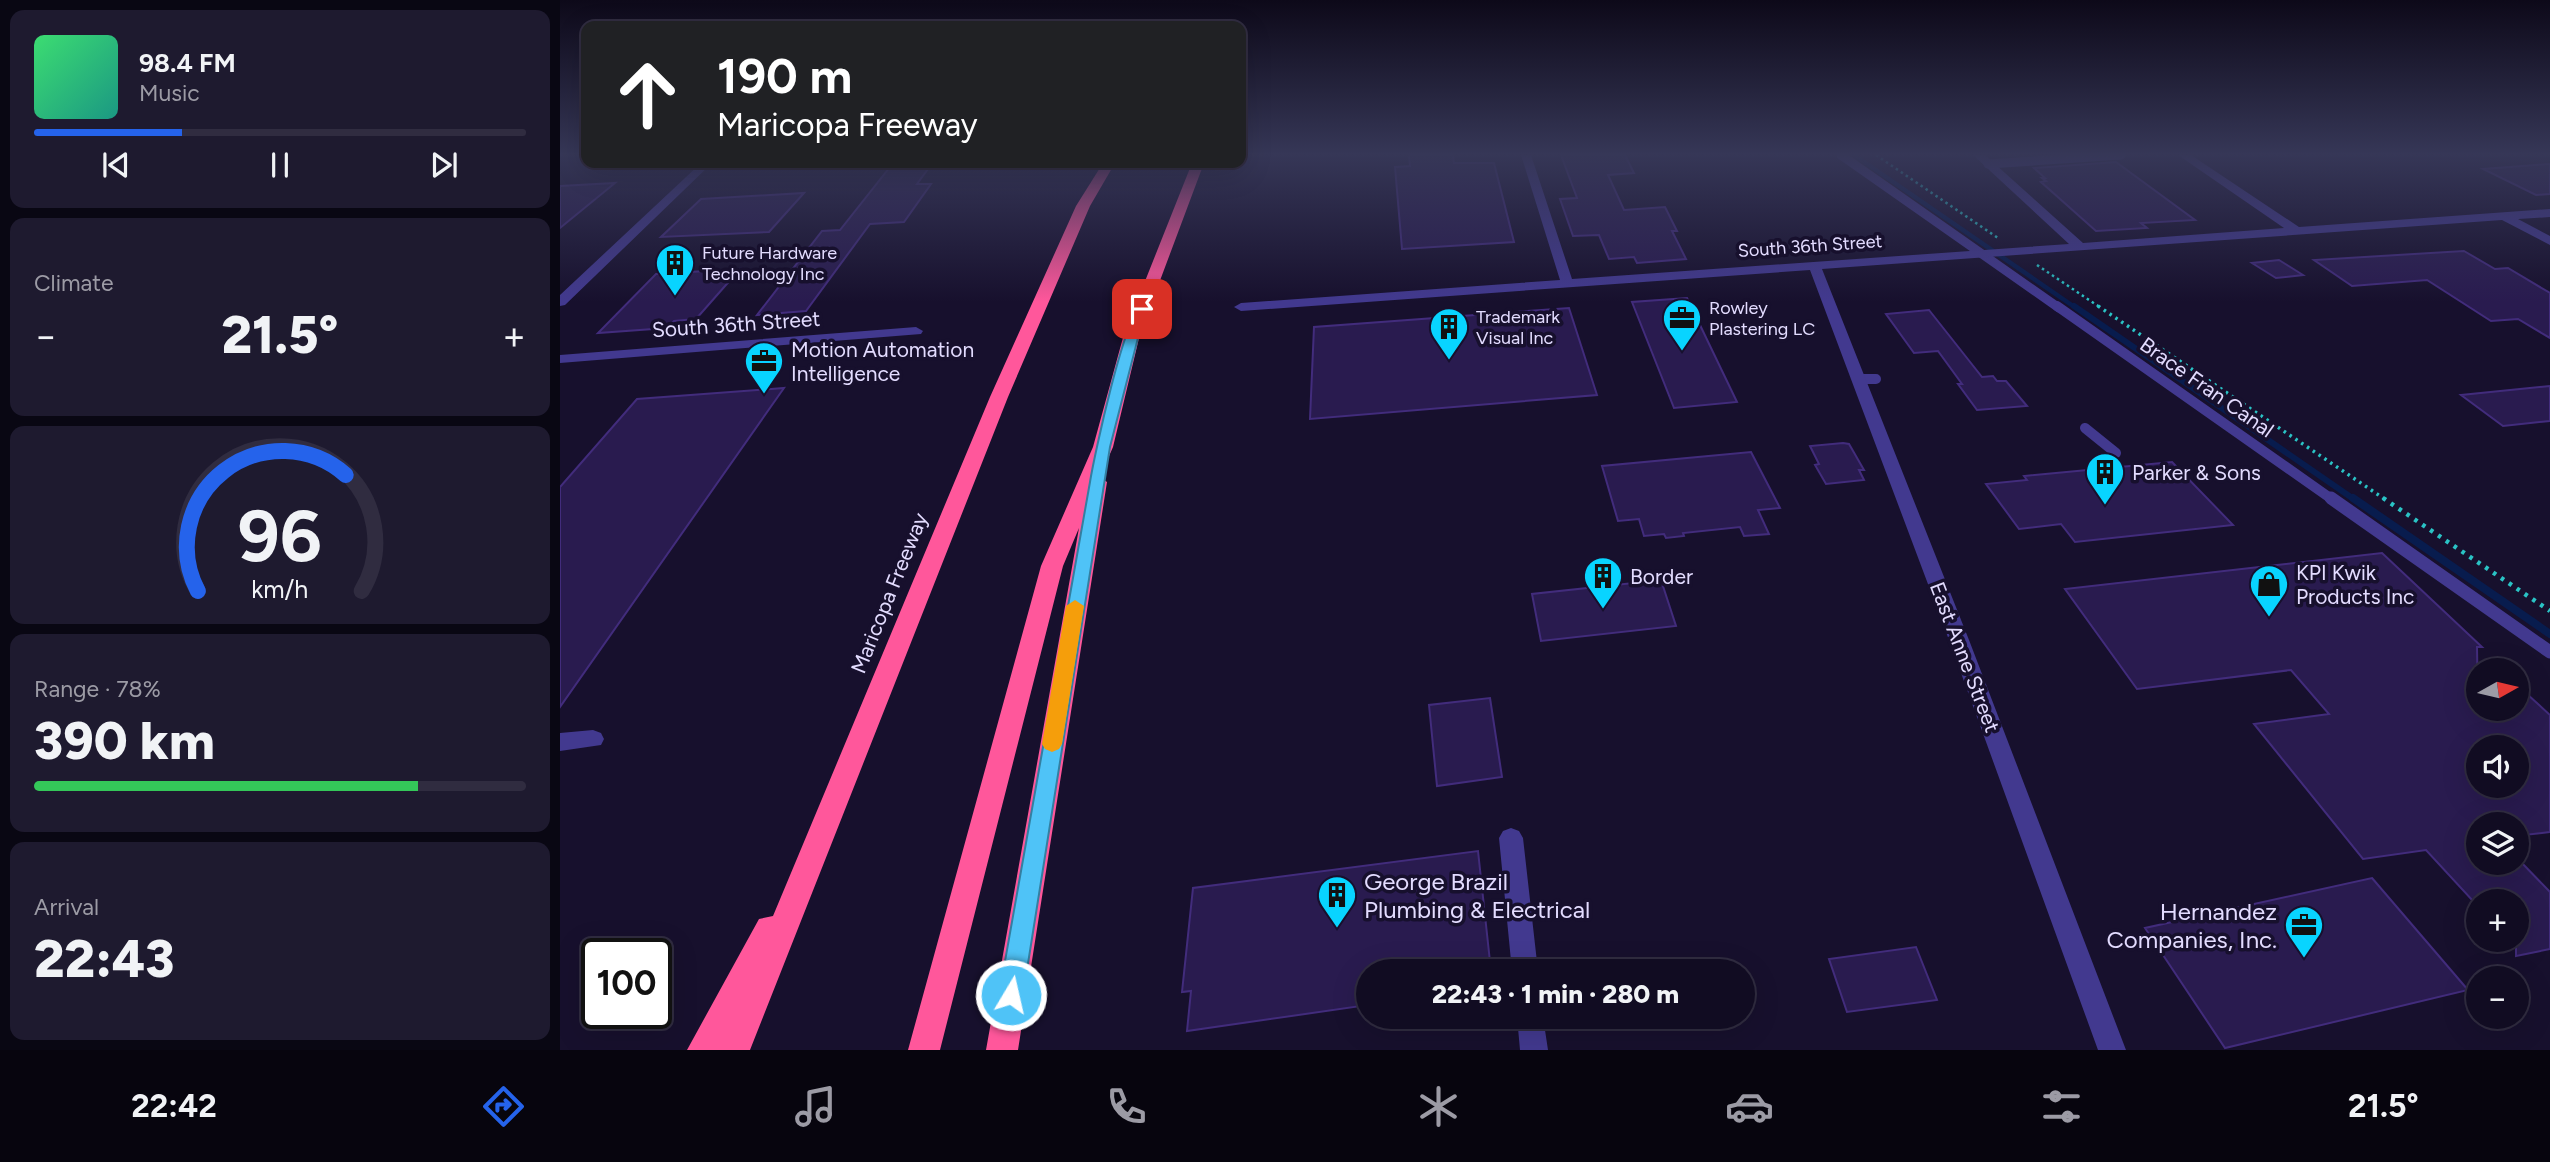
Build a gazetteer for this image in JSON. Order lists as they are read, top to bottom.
{
  "streets": {
    "highway": ["Maricopa Freeway"],
    "street": ["South 36th Street", "East Anne Street"],
    "lane": ["Brace Fran Canal"]
  },
  "crossings": [
    ["South 36th Street", "Brace Fran Canal"],
    ["South 36th Street", "East Anne Street"]
  ],
  "places": {
    "building": [
      "Future Hardware Technology Inc",
      "Trademark Visual Inc",
      "Parker & Sons",
      "Border",
      "George Brazil Plumbing & Electrical"
    ],
    "office": ["Rowley Plastering LC", "Motion Automation Intelligence", "Hernandez Companies, Inc."],
    "shop": ["KPI Kwik Products Inc"]
  },
  "north": "right",
  "page": {
    "turn": ["190 m", "Maricopa Freeway"],
    "song": ["98.4 FM", "Music"],
    "tile": [
      "Climate",
      ["Range · 78%", "390 km"],
      ["Arrival", "22:43"]
    ],
    "heat": ["−", "21.5°", "+"],
    "map_buttons": ["+", "−"],
    "limit": "100",
    "trip": "22:43 · 1 min · 280 m",
    "tabs": ["22:42", "21.5°"],
    "gauge": ["96", "km/h"]
  }
}
